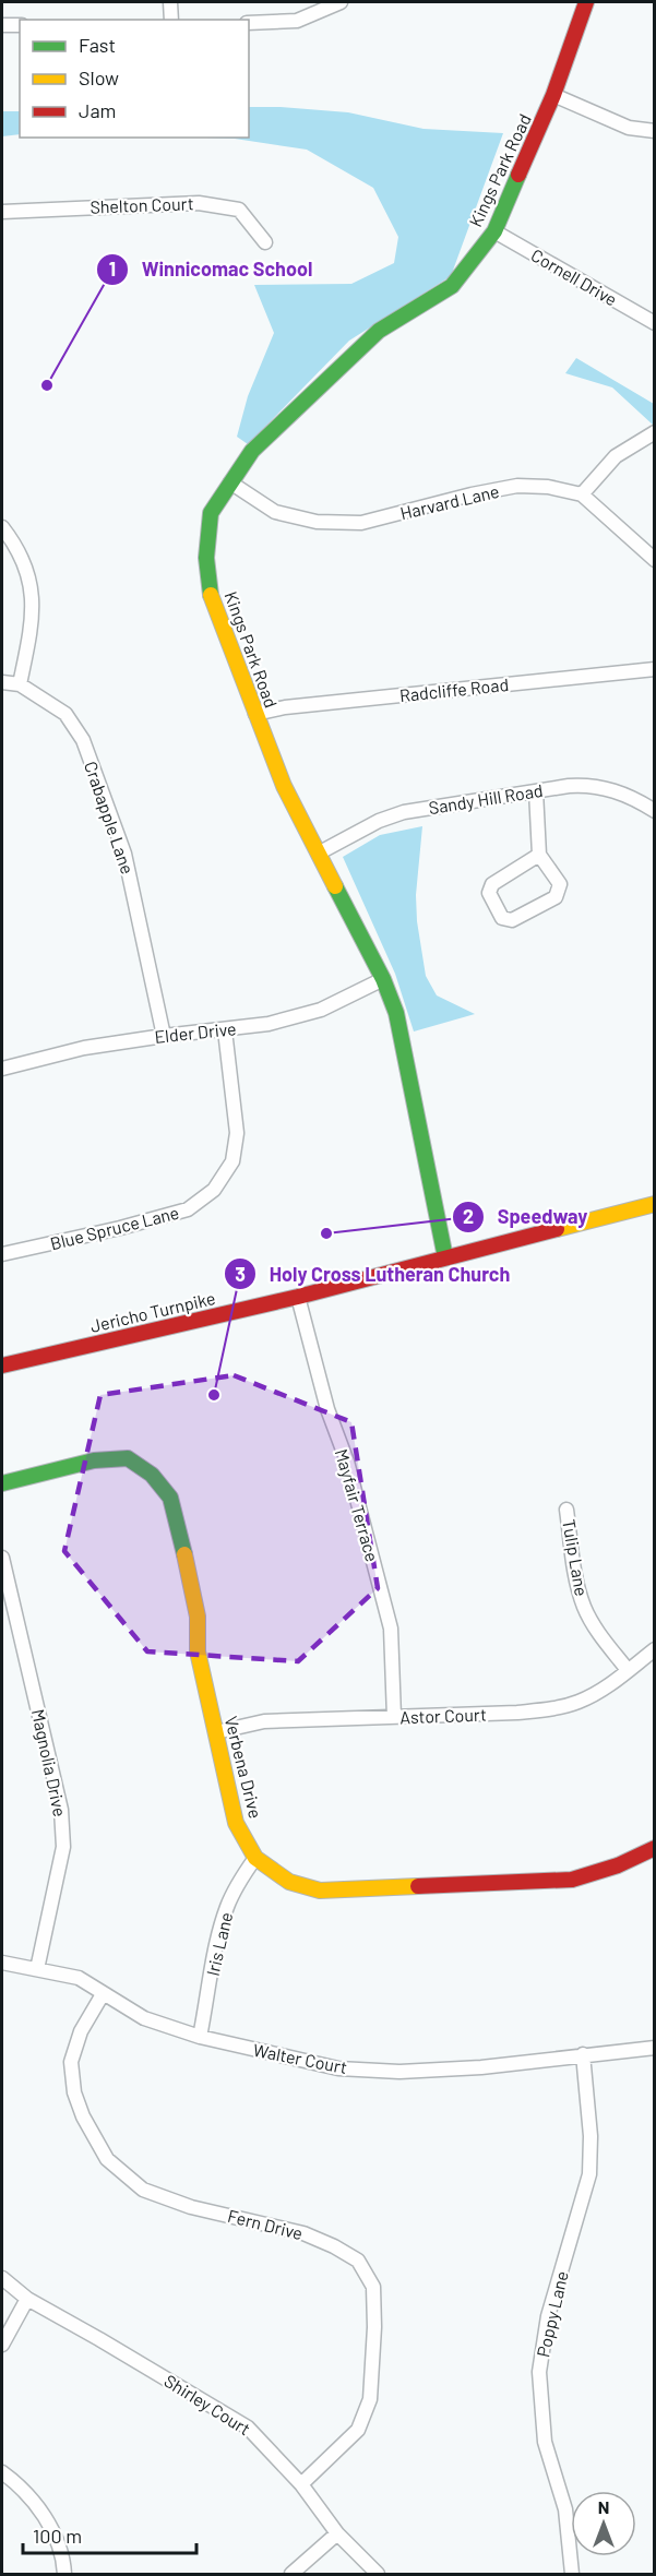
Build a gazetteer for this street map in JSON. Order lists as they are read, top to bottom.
{
  "streets": {
    "street": [
      "Kings Park Road",
      "Shelton Court",
      "Cornell Drive",
      "Harvard Lane",
      "Radcliffe Road",
      "Sandy Hill Road",
      "Crabapple Lane",
      "Elder Drive",
      "Blue Spruce Lane",
      "Jericho Turnpike",
      "Mayfair Terrace",
      "Tulip Lane",
      "Astor Court",
      "Magnolia Drive",
      "Verbena Drive",
      "Iris Lane",
      "Walter Court",
      "Fern Drive",
      "Poppy Lane",
      "Shirley Court"
    ]
  },
  "crossings": [
    ["Kings Park Road", "Cornell Drive"],
    ["Kings Park Road", "Harvard Lane"],
    ["Kings Park Road", "Radcliffe Road"],
    ["Kings Park Road", "Sandy Hill Road"],
    ["Kings Park Road", "Elder Drive"],
    ["Kings Park Road", "Jericho Turnpike"],
    ["Crabapple Lane", "Elder Drive"],
    ["Elder Drive", "Blue Spruce Lane"],
    ["Jericho Turnpike", "Mayfair Terrace"],
    ["Mayfair Terrace", "Astor Court"],
    ["Tulip Lane", "Astor Court"],
    ["Astor Court", "Verbena Drive"],
    ["Magnolia Drive", "Walter Court"],
    ["Verbena Drive", "Iris Lane"],
    ["Iris Lane", "Walter Court"],
    ["Walter Court", "Fern Drive"],
    ["Walter Court", "Poppy Lane"],
    ["Fern Drive", "Shirley Court"]
  ],
  "places": ["Winnicomac School", "Speedway", "Holy Cross Lutheran Church"],
  "legend": ["Fast", "Slow", "Jam"],
  "scale_bar": "100 m",
  "north": "top"
}
